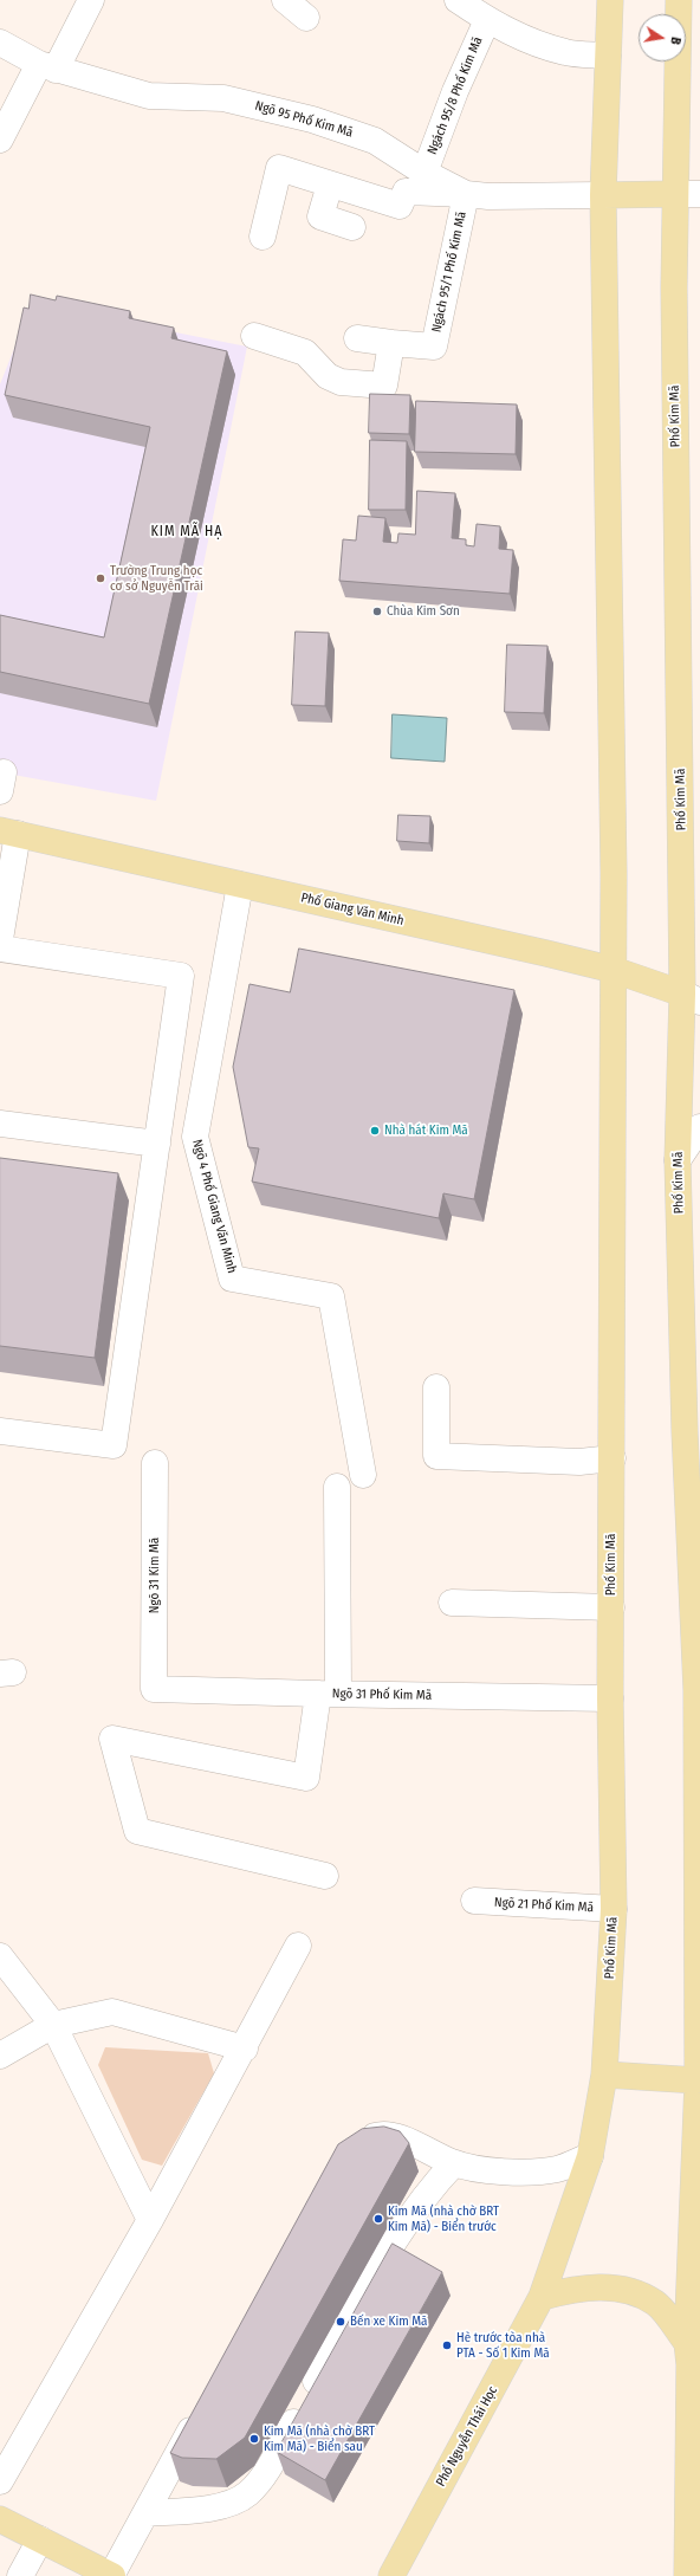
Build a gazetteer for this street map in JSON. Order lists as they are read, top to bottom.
{
  "streets": {
    "main road": ["Phố Kim Mã", "Phố Giang Văn Minh", "Phố Nguyễn Thái Học"],
    "street": [
      "Ngách 95/8 Phố Kim Mã",
      "Ngõ 95 Phố Kim Mã",
      "Ngách 95/1 Phố Kim Mã",
      "Ngõ 4 Phố Giang Văn Minh",
      "Ngõ 31 Kim Mã",
      "Ngõ 31 Phố Kim Mã",
      "Ngõ 21 Phố Kim Mã"
    ]
  },
  "crossings": [
    ["Ngách 95/8 Phố Kim Mã", "Ngõ 95 Phố Kim Mã"],
    ["Ngõ 95 Phố Kim Mã", "Ngách 95/1 Phố Kim Mã"],
    ["Ngõ 95 Phố Kim Mã", "Phố Kim Mã"],
    ["Phố Kim Mã", "Phố Giang Văn Minh"],
    ["Phố Kim Mã", "Ngõ 31 Phố Kim Mã"],
    ["Phố Kim Mã", "Ngõ 21 Phố Kim Mã"],
    ["Phố Kim Mã", "Phố Nguyễn Thái Học"],
    ["Phố Giang Văn Minh", "Ngõ 4 Phố Giang Văn Minh"],
    ["Ngõ 31 Kim Mã", "Ngõ 31 Phố Kim Mã"]
  ],
  "districts": ["KIM MÃ HẠ"],
  "places": [
    "Trường Trung học cơ sở Nguyễn Trãi",
    "Chùa Kim Sơn",
    "Nhà hát Kim Mã",
    "Kim Mã (nhà chờ BRT Kim Mã) - Biển trước",
    "Bến xe Kim Mã",
    "Hè trước tòa nhà PTA - Số 1 Kim Mã",
    "Kim Mã (nhà chờ BRT Kim Mã) - Biển sau"
  ],
  "north": "right"
}
